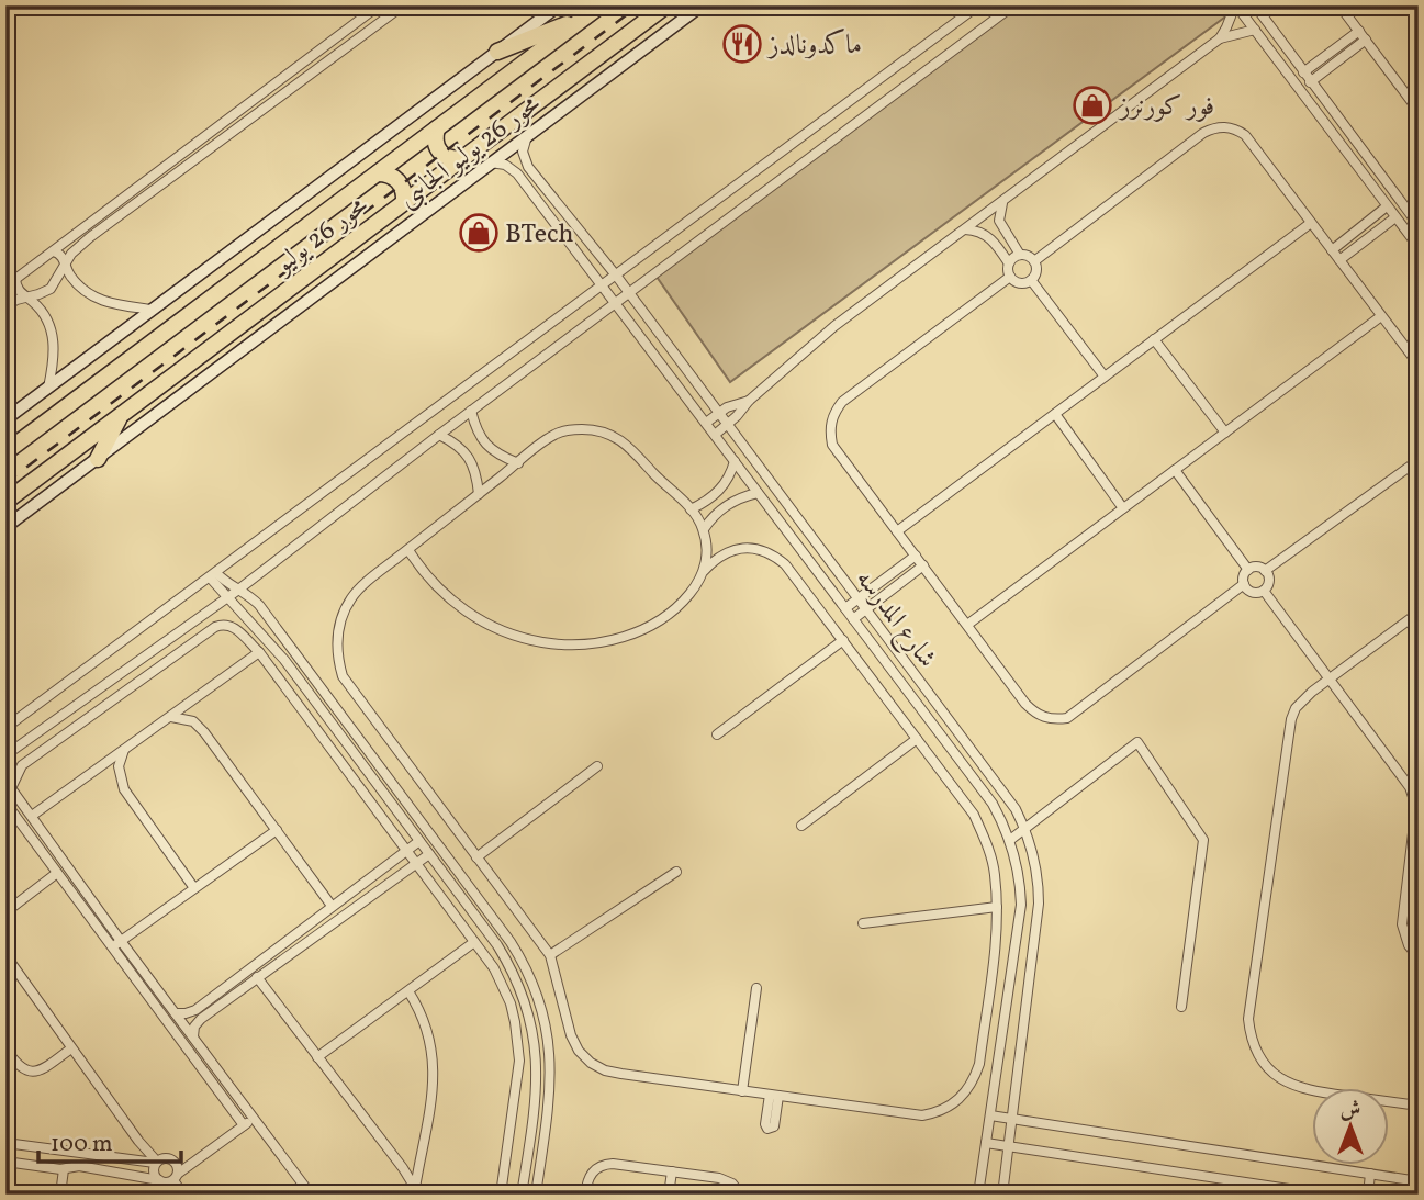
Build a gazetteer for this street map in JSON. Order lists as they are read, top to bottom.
{
  "streets": {
    "highway": ["محور 26 يوليو"],
    "main road": ["محور 26 يوليو الجانبى"],
    "street": ["شارع المدرسه"]
  },
  "crossings": [
    ["محور 26 يوليو الجانبى", "شارع المدرسه"]
  ],
  "places": {
    "restaurant": ["ماكدونالدز"],
    "shop": ["فور كورنرز", "BTech"]
  },
  "scale_bar": "100 m",
  "north": "top"
}
